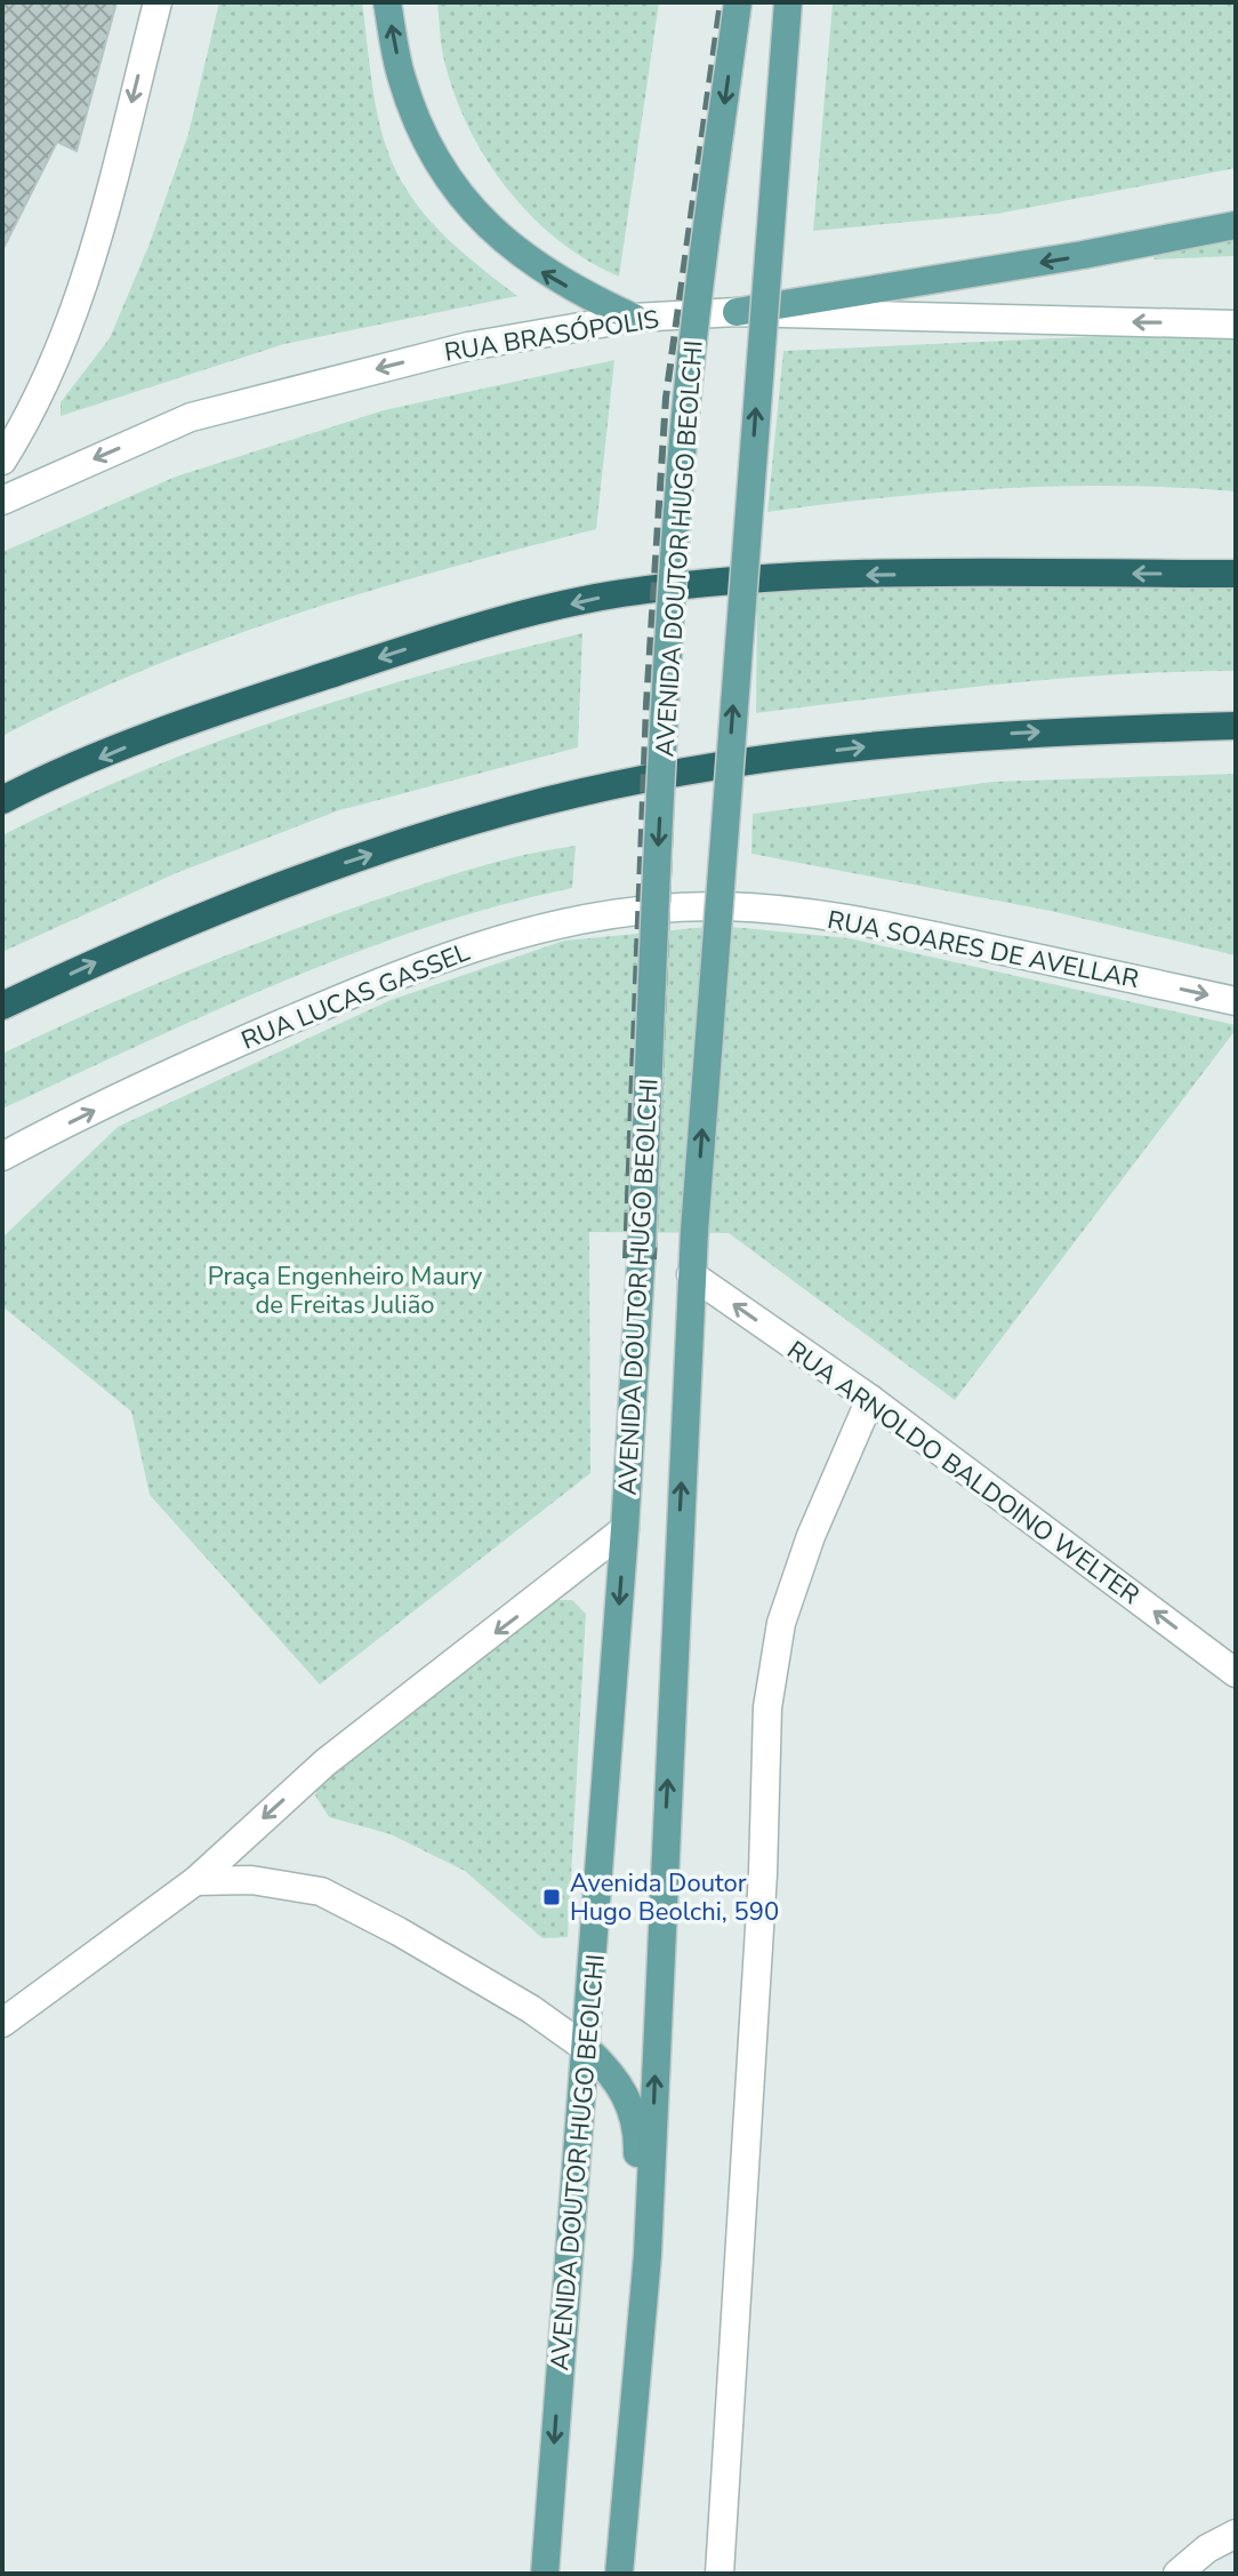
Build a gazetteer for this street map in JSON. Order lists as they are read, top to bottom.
{
  "streets": {
    "main road": ["AVENIDA DOUTOR HUGO BEOLCHI"],
    "street": [
      "RUA BRASÓPOLIS",
      "RUA SOARES DE AVELLAR",
      "RUA LUCAS GASSEL",
      "RUA ARNOLDO BALDOINO WELTER"
    ]
  },
  "crossings": [
    ["AVENIDA DOUTOR HUGO BEOLCHI", "RUA ARNOLDO BALDOINO WELTER"],
    ["RUA SOARES DE AVELLAR", "RUA LUCAS GASSEL"]
  ],
  "one_way": [
    "RUA BRASÓPOLIS",
    "RUA SOARES DE AVELLAR",
    "RUA LUCAS GASSEL",
    "RUA ARNOLDO BALDOINO WELTER"
  ],
  "parks": ["Praça Engenheiro Maury de Freitas Julião"],
  "places": {
    "transit": ["Avenida Doutor Hugo Beolchi, 590"]
  }
}
